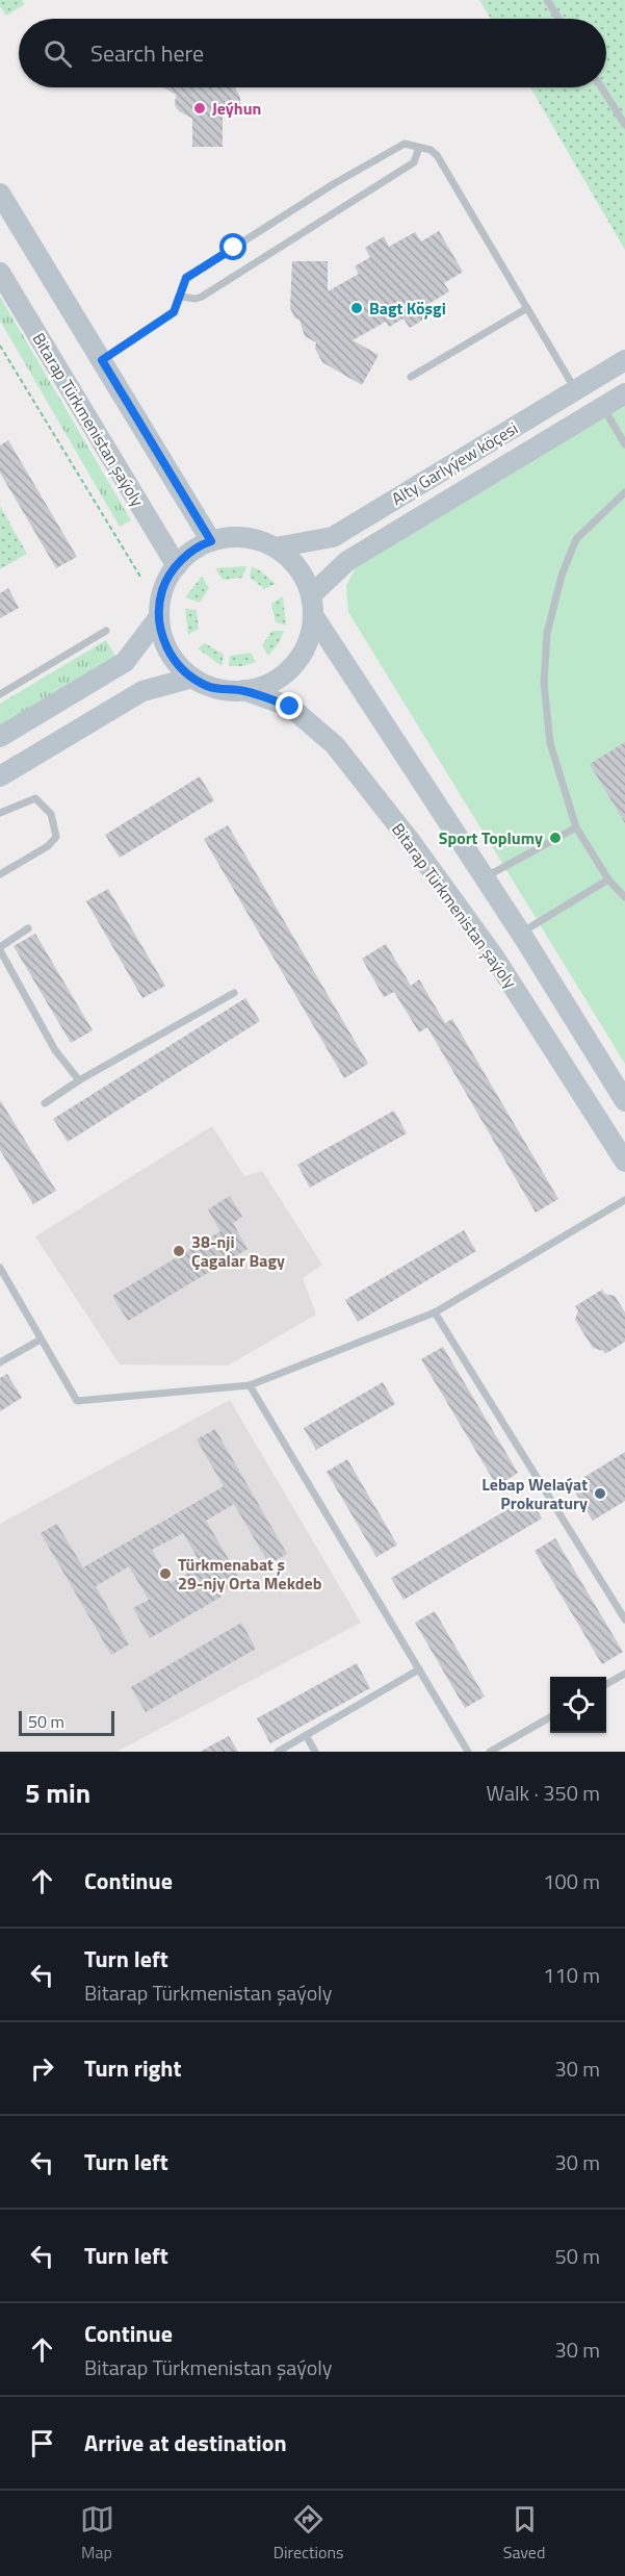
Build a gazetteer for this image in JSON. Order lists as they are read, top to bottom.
{
  "streets": {
    "main road": ["Bitarap Türkmenistan şaýoly", "Alty Garlyýew köçesi"]
  },
  "crossings": [
    ["Bitarap Türkmenistan şaýoly", "Alty Garlyýew köçesi"]
  ],
  "places": [
    "Jeýhun",
    "Bagt Köşgi",
    "Sport Toplumy",
    "38-nji Çagalar Bagy",
    "Lebap Welaýat Prokuratury",
    "Türkmenabat ş 29-njy Orta Mekdeb"
  ],
  "scale_bar": "50 m",
  "page": {
    "search": "Search here",
    "scale": "50 m",
    "heading": ["5 min", "Walk · 350 m"],
    "list": [
      ["Continue", "100 m"],
      ["Turn left", "Bitarap Türkmenistan şaýoly", "110 m"],
      ["Turn right", "30 m"],
      ["Turn left", "30 m"],
      ["Turn left", "50 m"],
      ["Continue", "Bitarap Türkmenistan şaýoly", "30 m"],
      "Arrive at destination"
    ],
    "nav": ["Map", "Directions", "Saved"]
  }
}
